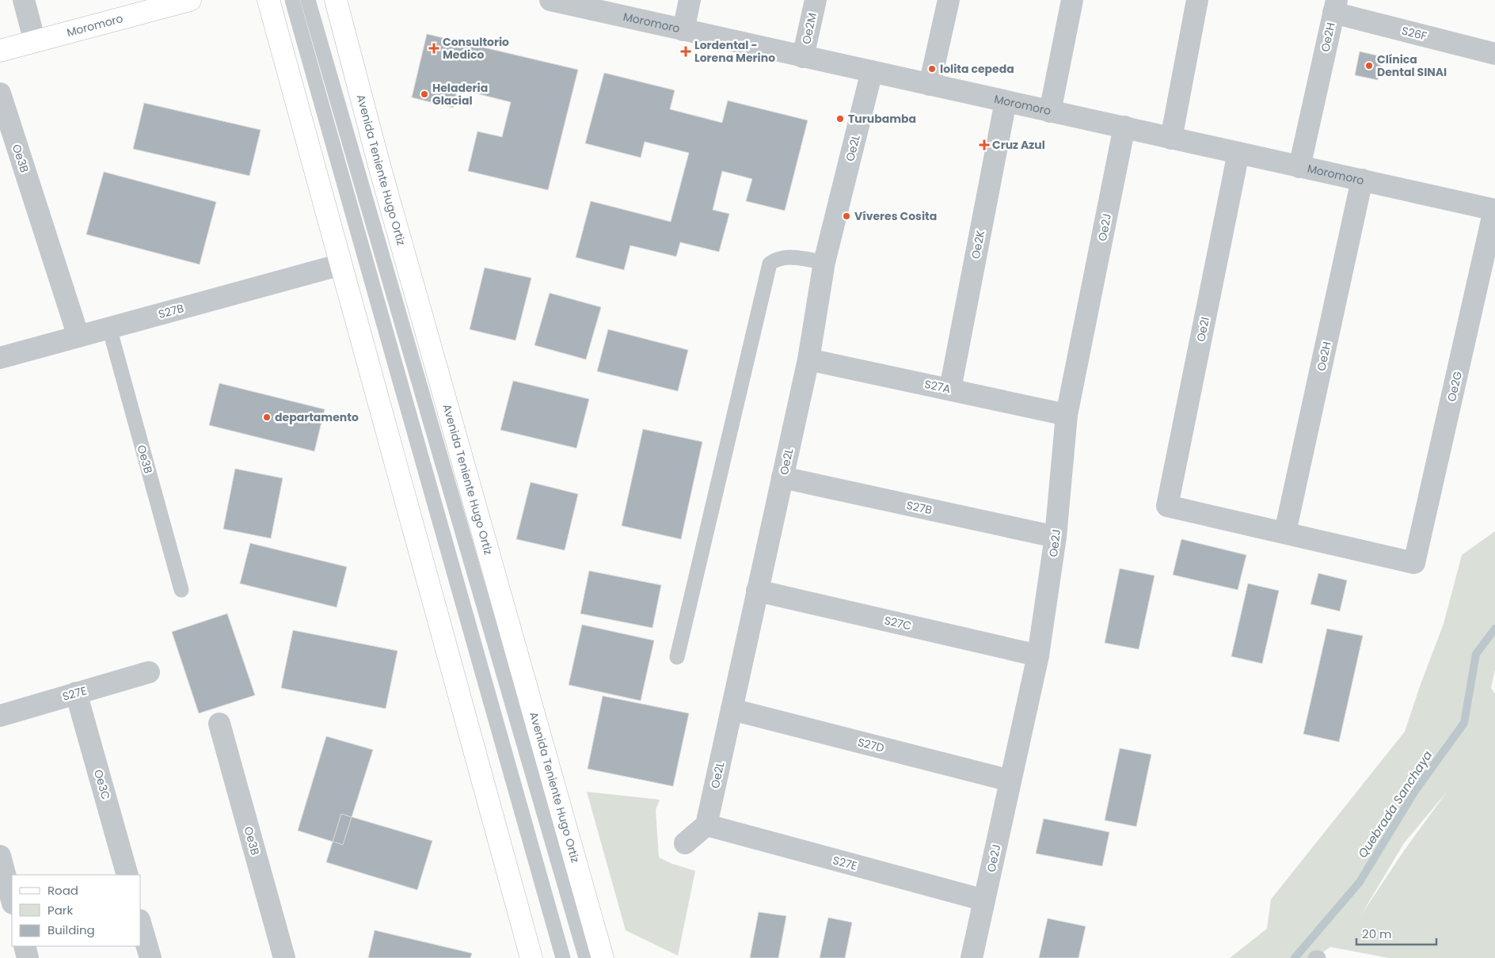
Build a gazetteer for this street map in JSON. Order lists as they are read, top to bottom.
{
  "streets": {
    "main road": ["Moromoro", "Avenida Teniente Hugo Ortiz"],
    "street": [
      "Oe2M",
      "S26F",
      "Oe2H",
      "Oe2L",
      "Oe3B",
      "Oe2J",
      "Oe2K",
      "S27B",
      "Oe2I",
      "S27A",
      "Oe2G",
      "S27C",
      "S27E",
      "S27D",
      "Oe3C"
    ]
  },
  "crossings": [
    ["Moromoro", "Oe2M"],
    ["Moromoro", "Oe2H"],
    ["Moromoro", "Oe2L"],
    ["Moromoro", "Oe2J"],
    ["Moromoro", "Oe2K"],
    ["Moromoro", "Oe2I"],
    ["Moromoro", "Oe2G"],
    ["S26F", "Oe2H"],
    ["Oe2H", "Oe2I"],
    ["Oe2H", "Oe2G"],
    ["Oe2L", "S27B"],
    ["Oe2L", "S27A"],
    ["Oe2L", "S27C"],
    ["Oe2L", "S27E"],
    ["Oe2L", "S27D"],
    ["Oe3B", "S27B"],
    ["Oe2J", "S27B"],
    ["Oe2J", "S27A"],
    ["Oe2J", "S27C"],
    ["Oe2J", "S27E"],
    ["Oe2J", "S27D"],
    ["Oe2K", "S27A"],
    ["Oe2I", "Oe2G"],
    ["S27E", "Oe3C"]
  ],
  "water": ["Quebrada Sanchaya"],
  "places": {
    "health": ["Consultorio Medico", "Lordental - Lorena Merino", "Cruz Azul"],
    "other": [
      "Clínica Dental SINAI",
      "lolita cepeda",
      "Heladeria Glacial",
      "Turubamba",
      "Víveres Cosita",
      "departamento"
    ]
  },
  "legend": ["Road", "Park", "Building"],
  "scale_bar": "20 m"
}
